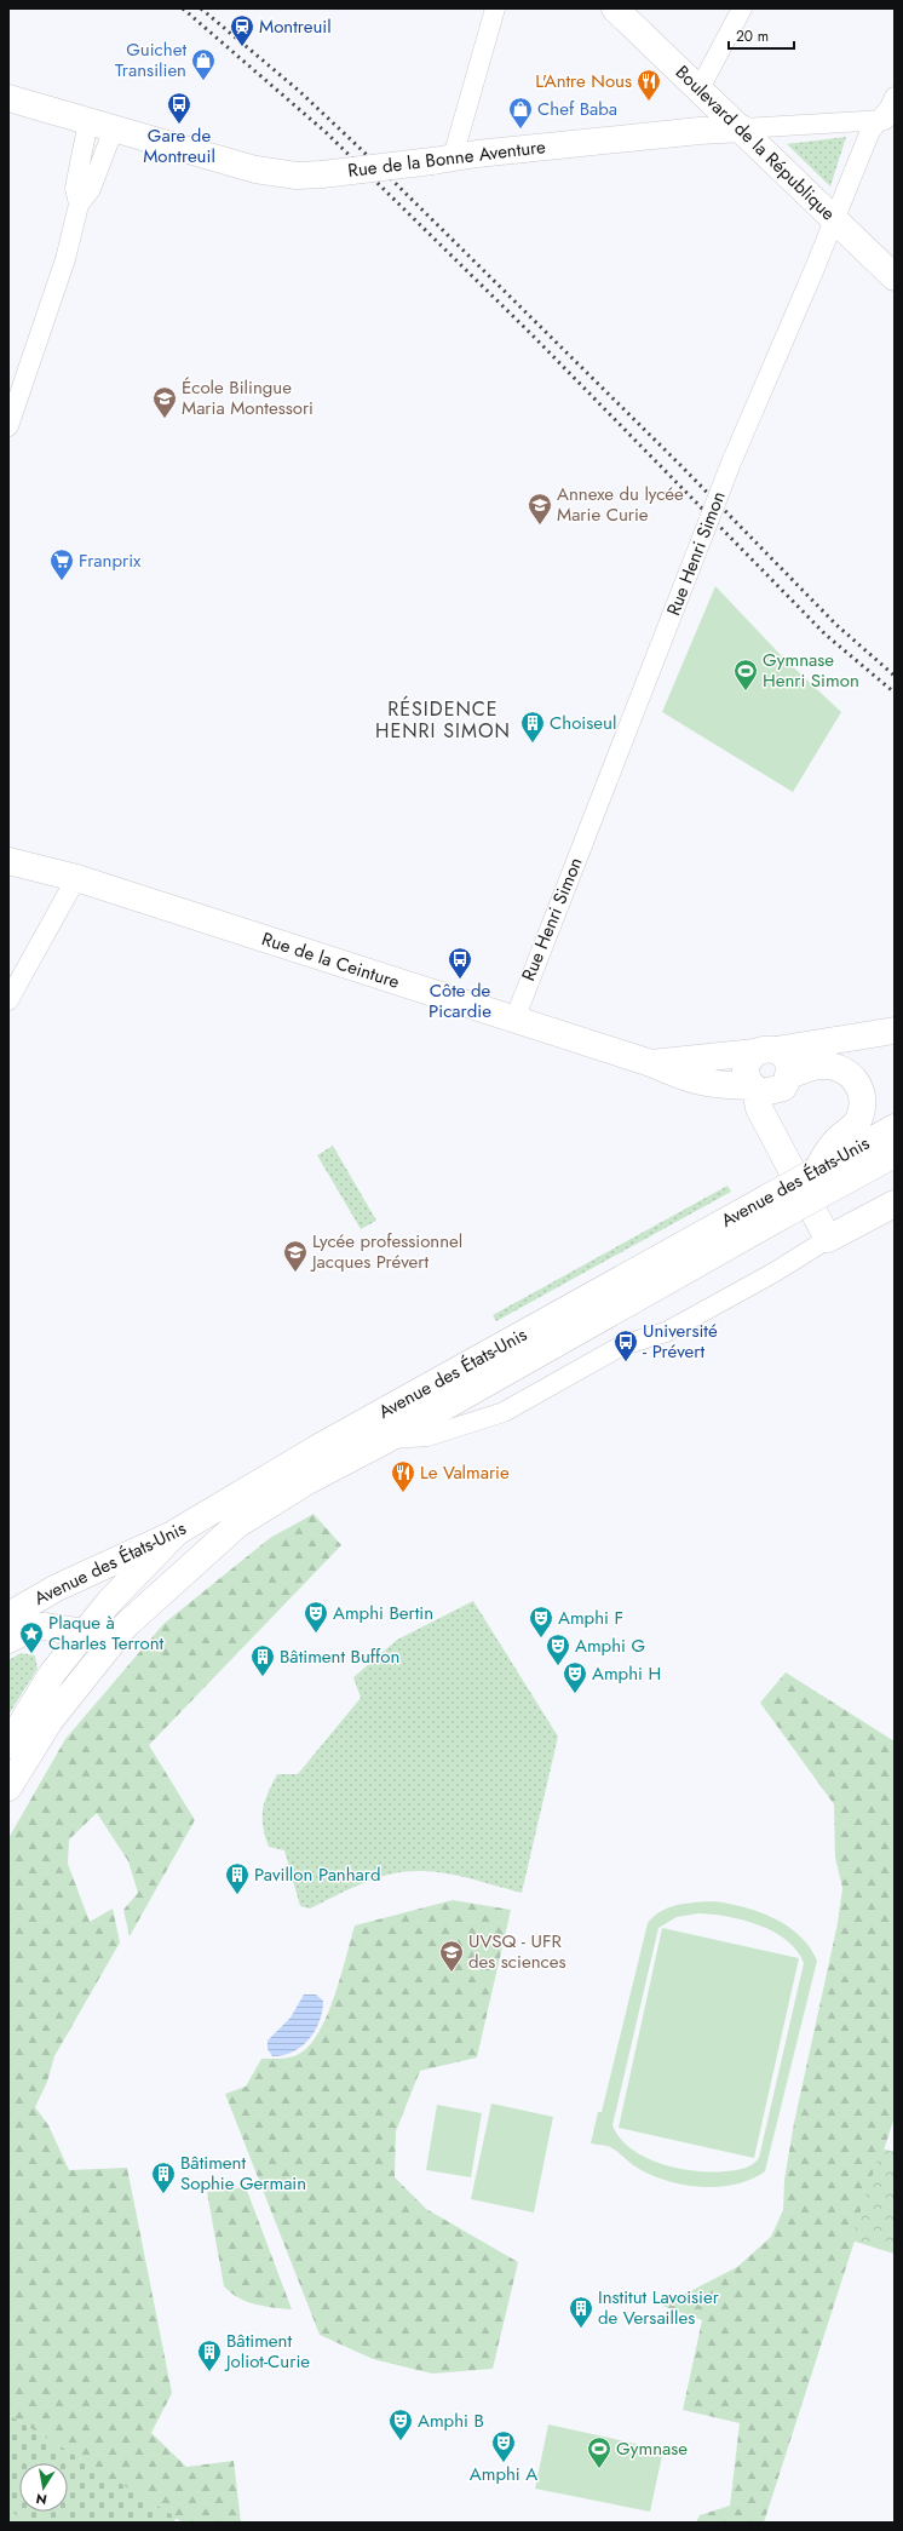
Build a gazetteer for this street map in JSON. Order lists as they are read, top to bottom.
{
  "streets": {
    "main road": [
      "Boulevard de la République",
      "Rue de la Bonne Aventure",
      "Rue de la Ceinture",
      "Avenue des États-Unis"
    ],
    "street": ["Rue Henri Simon"]
  },
  "crossings": [
    ["Boulevard de la République", "Rue de la Bonne Aventure"],
    ["Boulevard de la République", "Rue Henri Simon"],
    ["Rue de la Bonne Aventure", "Rue Henri Simon"],
    ["Rue Henri Simon", "Rue de la Ceinture"],
    ["Rue de la Ceinture", "Avenue des États-Unis"]
  ],
  "districts": ["RÉSIDENCE HENRI SIMON"],
  "places": {
    "station": ["Montreuil"],
    "shop": ["Guichet Transilien", "Chef Baba"],
    "restaurant": ["L'Antre Nous", "Le Valmarie"],
    "bus stop": ["Gare de Montreuil", "Côte de Picardie", "Université - Prévert"],
    "school or university": [
      "École Bilingue Maria Montessori",
      "Annexe du lycée Marie Curie",
      "Lycée professionnel Jacques Prévert",
      "UVSQ - UFR des sciences"
    ],
    "supermarket": ["Franprix"],
    "sports": ["Gymnase Henri Simon", "Gymnase"],
    "building": [
      "Choiseul",
      "Bâtiment Buffon",
      "Pavillon Panhard",
      "Bâtiment Sophie Germain",
      "Institut Lavoisier de Versailles",
      "Bâtiment Joliot-Curie"
    ],
    "theatre": [
      "Amphi Bertin",
      "Amphi F",
      "Amphi G",
      "Amphi H",
      "Amphi B",
      "Amphi A"
    ],
    "place": ["Plaque à Charles Terront"]
  },
  "scale_bar": "20 m",
  "north": "bottom"
}
